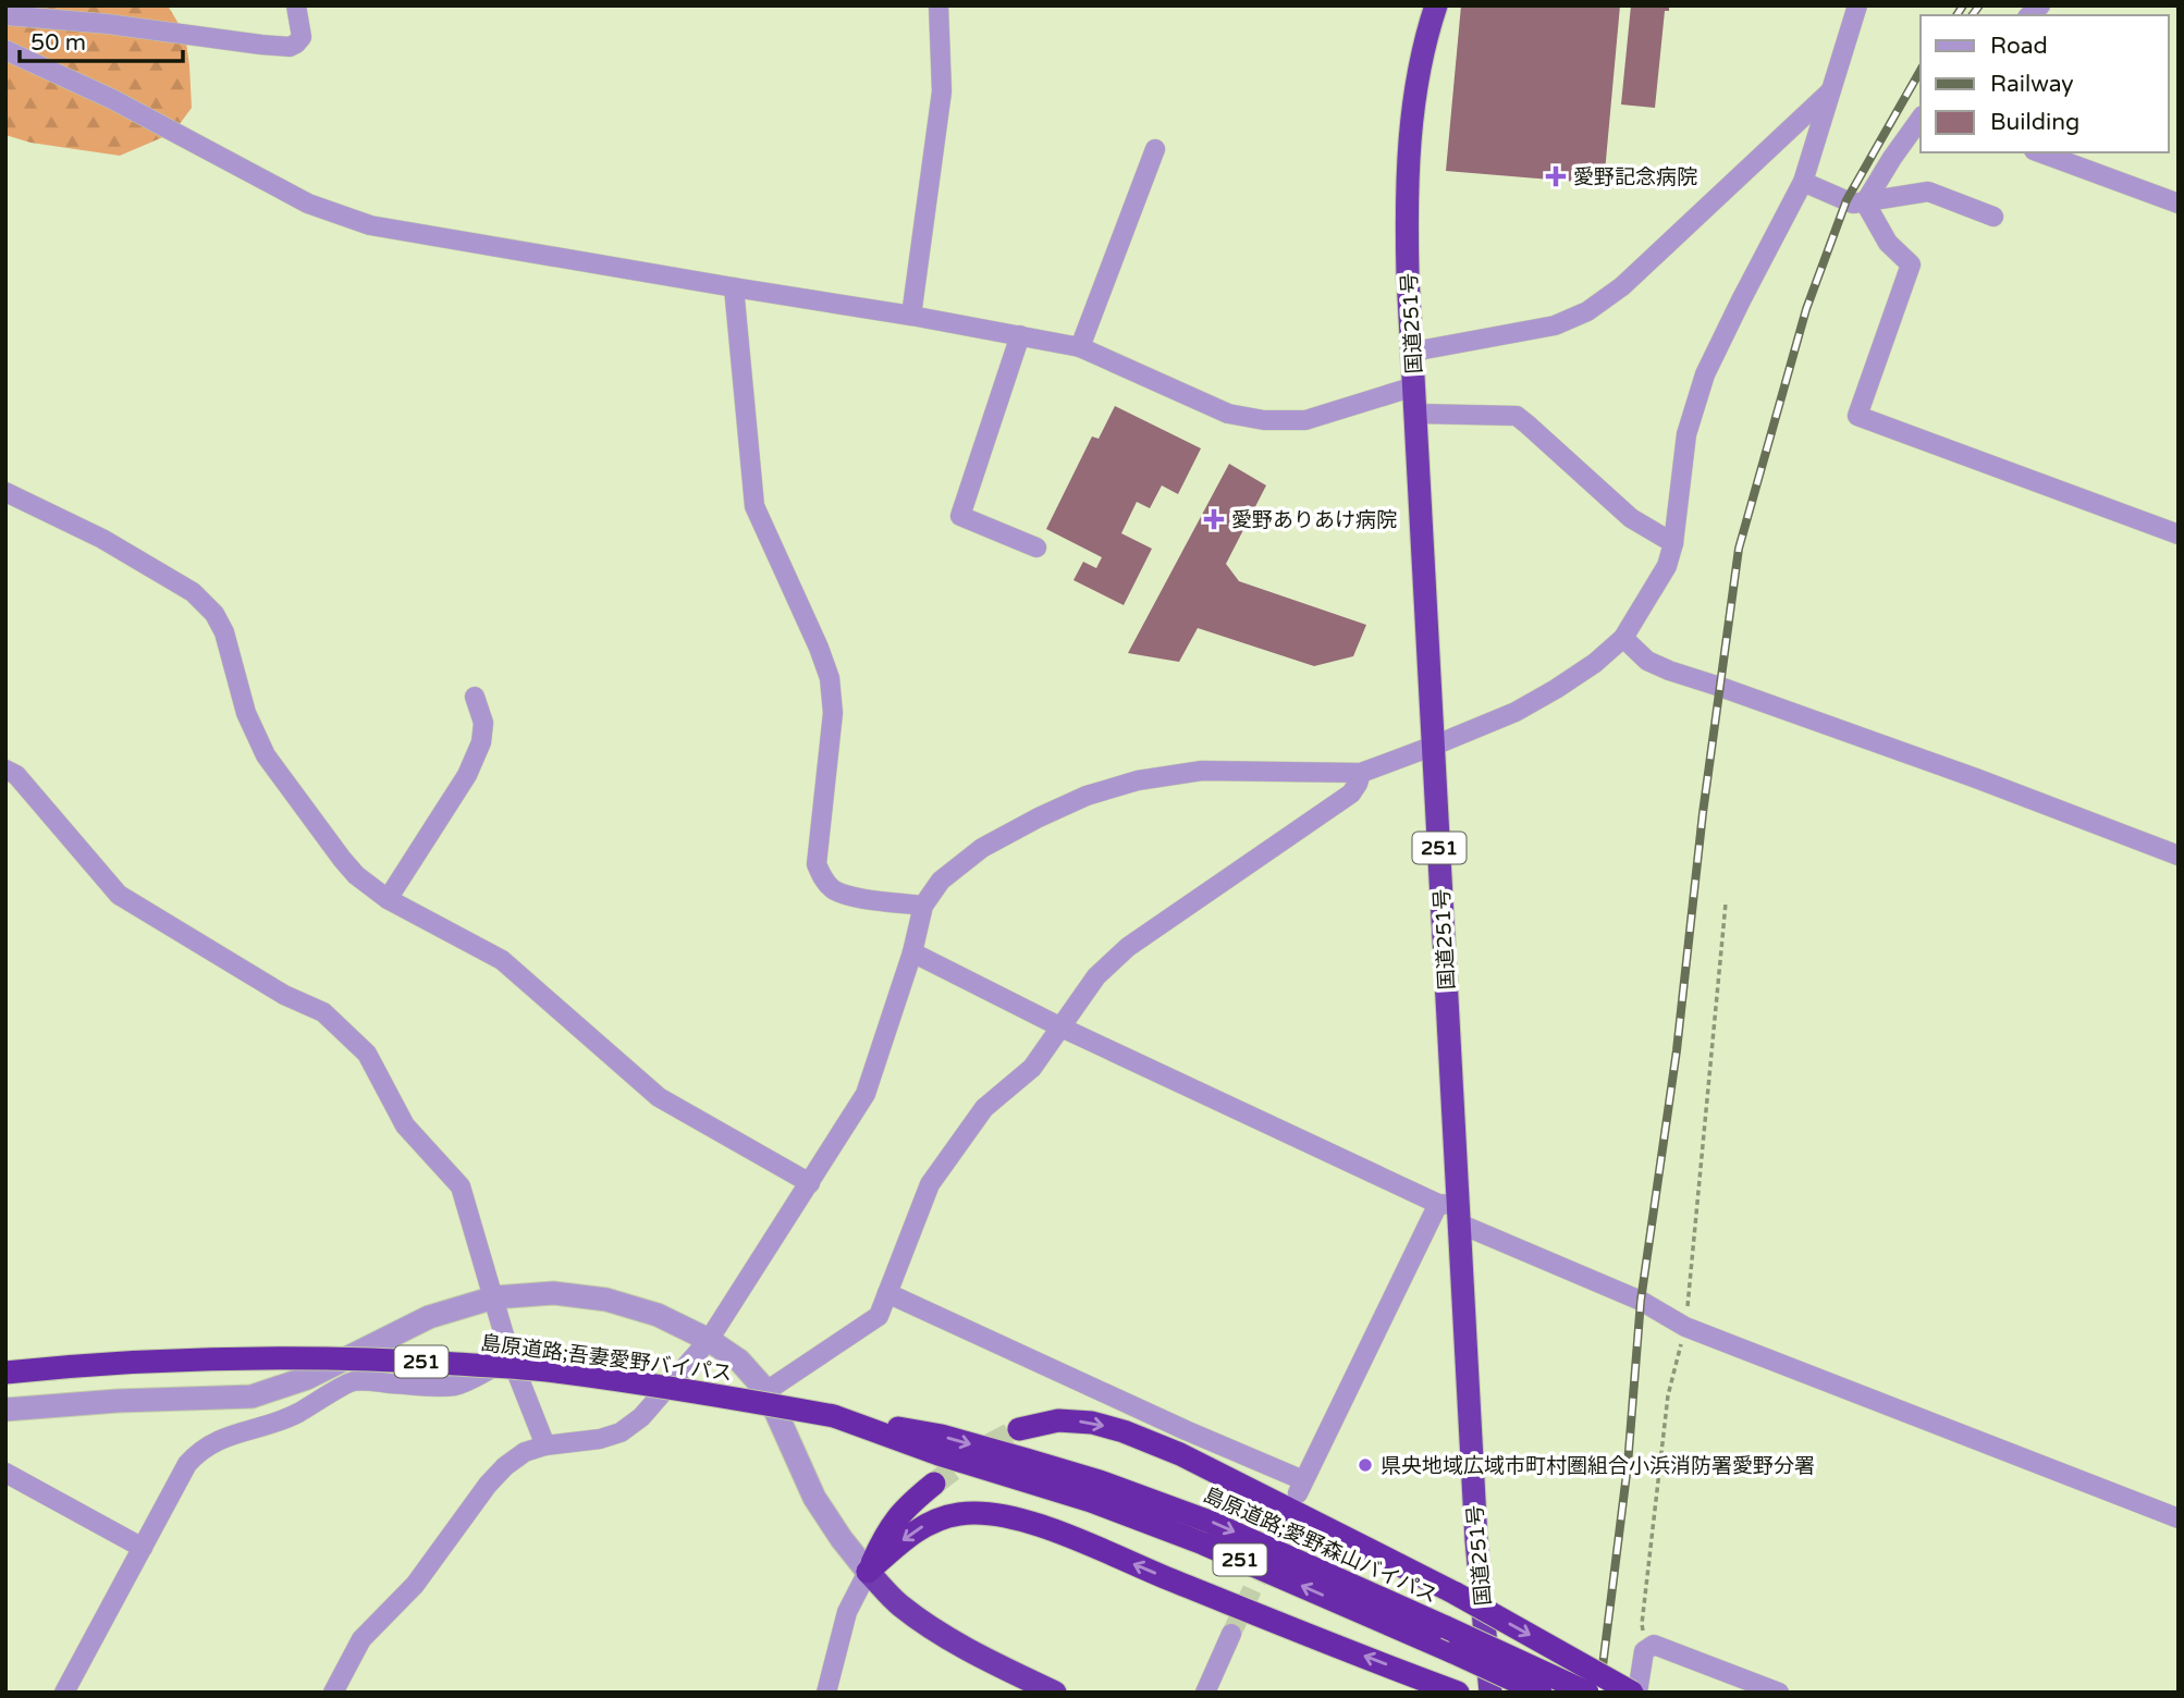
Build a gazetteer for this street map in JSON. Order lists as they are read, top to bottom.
{
  "streets": {
    "highway": [
      "国道251号",
      "251",
      "島原道路;吾妻愛野バイパス",
      "島原道路;愛野森山バイパス"
    ]
  },
  "crossings": [
    ["251", "島原道路;吾妻愛野バイパス"],
    ["251", "島原道路;愛野森山バイパス"],
    ["島原道路;吾妻愛野バイパス", "島原道路;愛野森山バイパス"]
  ],
  "places": {
    "health": ["愛野記念病院", "愛野ありあけ病院"],
    "other": ["県央地域広域市町村圏組合小浜消防署愛野分署"]
  },
  "legend": ["Road", "Railway", "Building"],
  "scale_bar": "50 m"
}
